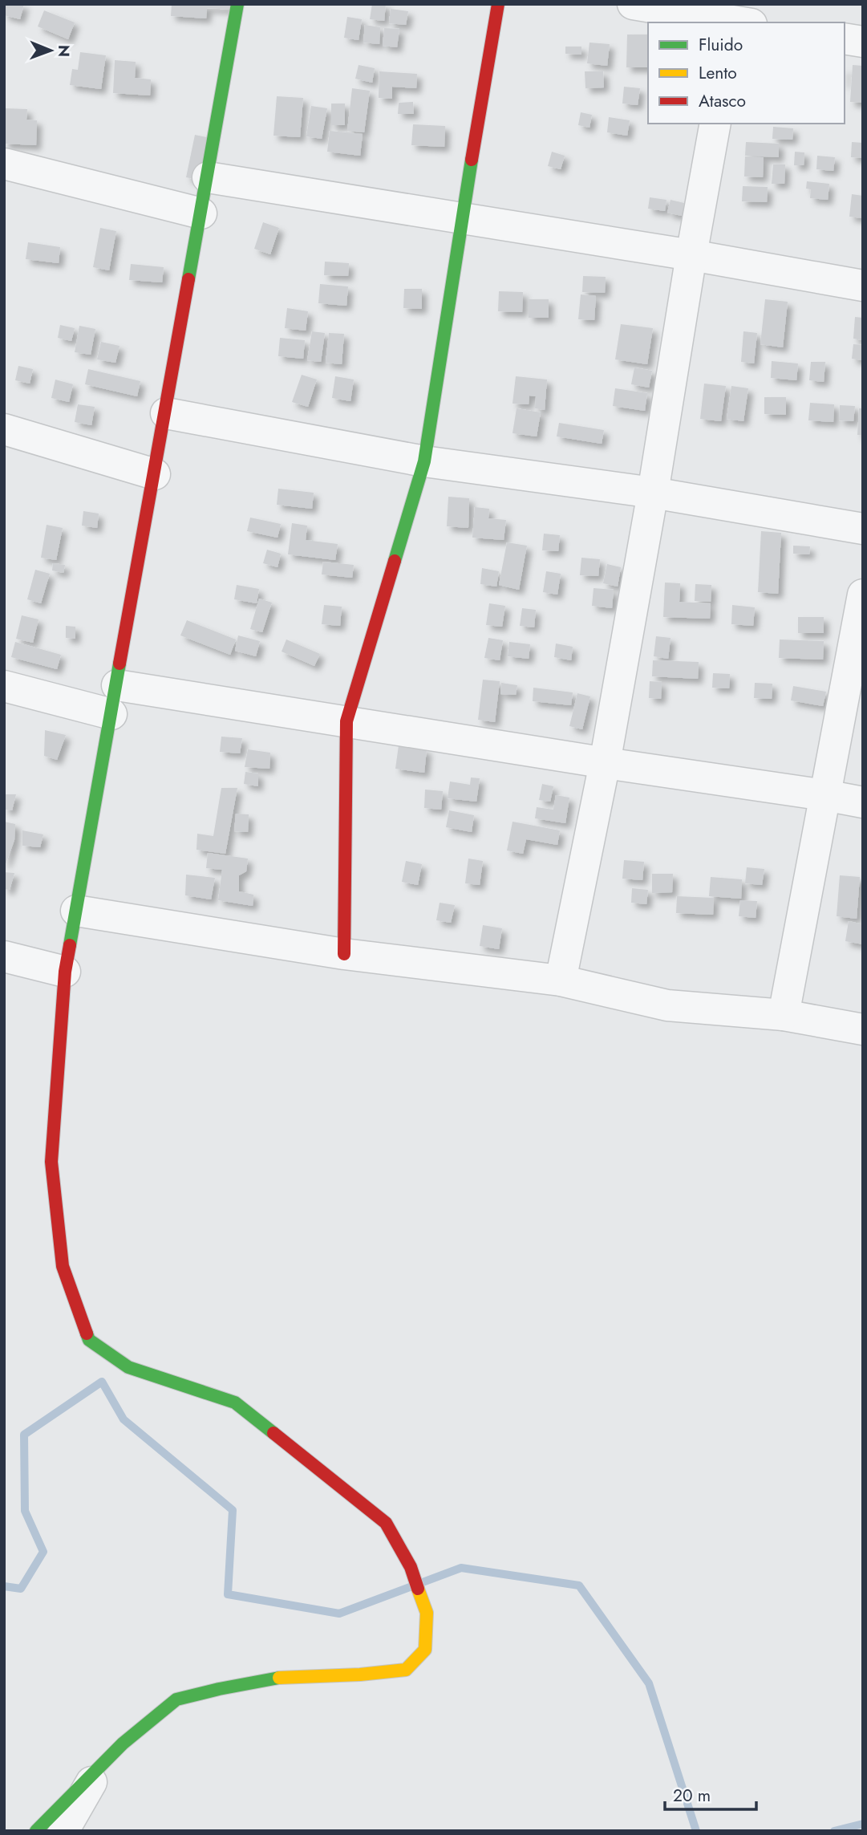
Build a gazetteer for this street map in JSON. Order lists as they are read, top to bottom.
{
  "legend": ["Fluido", "Lento", "Atasco"],
  "scale_bar": "20 m",
  "north": "right"
}
